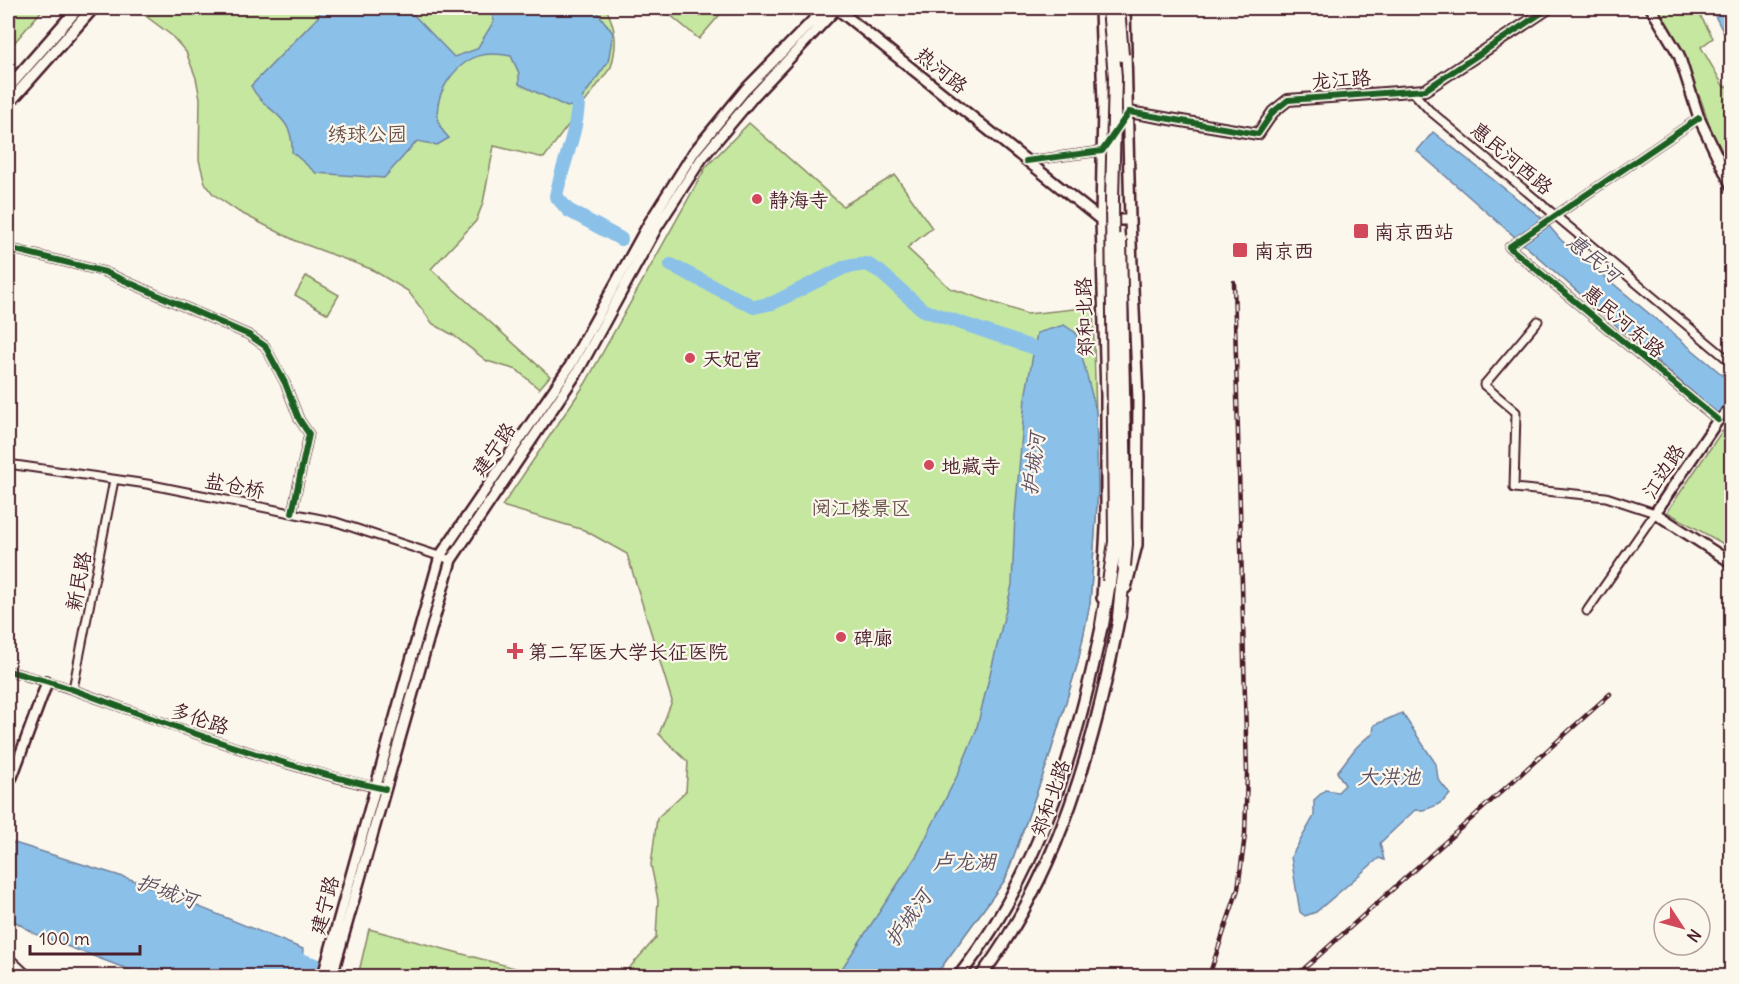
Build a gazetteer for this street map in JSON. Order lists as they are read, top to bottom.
{
  "streets": {
    "highway": ["郑和北路"],
    "main road": [
      "热河路",
      "龙江路",
      "建宁路",
      "江边路"
    ],
    "street": [
      "惠民河西路",
      "惠民河东路",
      "盐仓桥",
      "新民路",
      "多伦路"
    ]
  },
  "crossings": [
    ["热河路", "郑和北路"],
    ["热河路", "建宁路"],
    ["龙江路", "惠民河西路"],
    ["龙江路", "郑和北路"],
    ["惠民河西路", "惠民河东路"],
    ["惠民河东路", "江边路"],
    ["建宁路", "盐仓桥"],
    ["建宁路", "多伦路"],
    ["盐仓桥", "新民路"],
    ["新民路", "多伦路"]
  ],
  "water": [
    "惠民河",
    "护城河",
    "大洪池",
    "卢龙湖"
  ],
  "parks": ["绣球公园", "阅江楼景区"],
  "places": {
    "other": [
      "静海寺",
      "天妃宫",
      "地藏寺",
      "碑廊"
    ],
    "transit": ["南京西站", "南京西"],
    "health": ["第二军医大学长征医院"]
  },
  "scale_bar": "100 m",
  "north": "bottom right"
}
